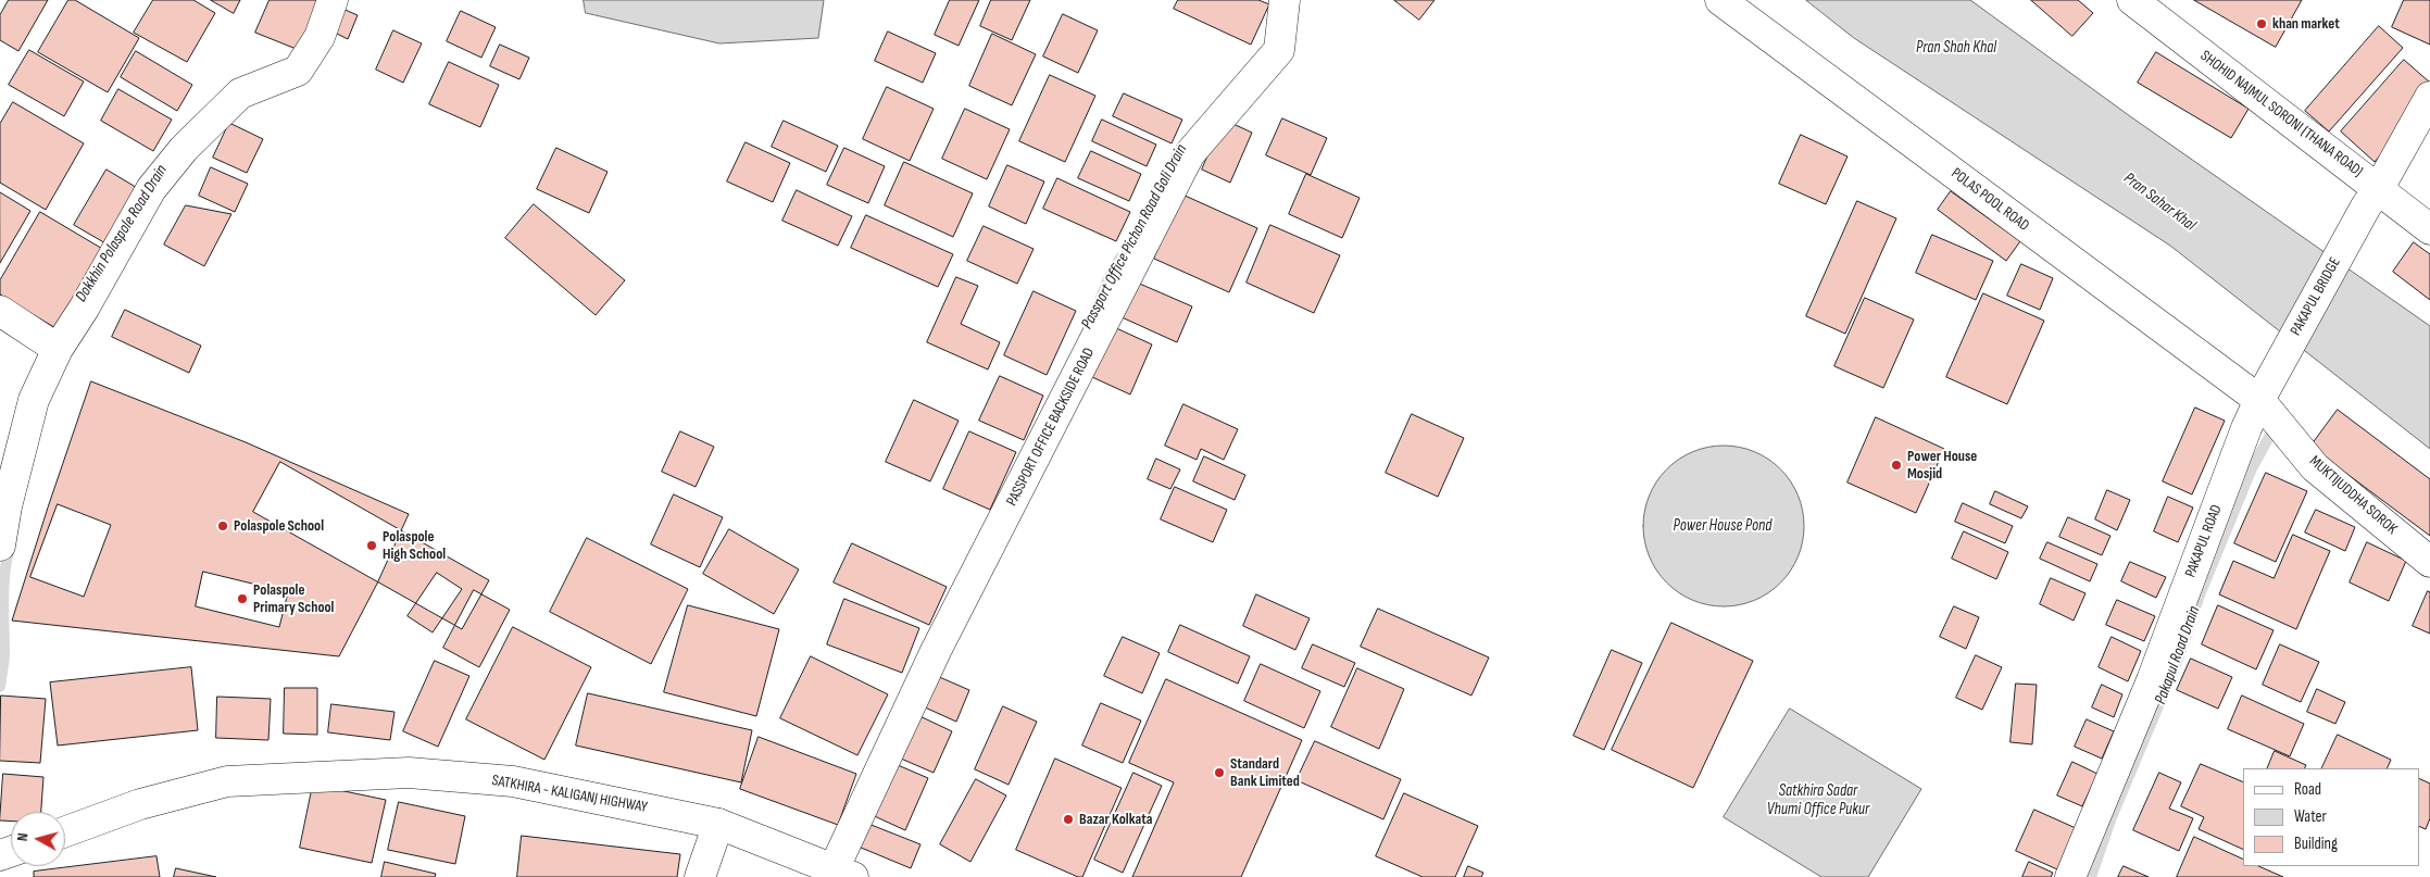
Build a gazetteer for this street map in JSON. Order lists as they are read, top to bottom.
{
  "streets": {
    "main road": [
      "SHOHID NAJMUL SORONI (THANA ROAD)",
      "POLAS POOL ROAD",
      "PAKAPUL BRIDGE",
      "PASSPORT OFFICE BACKSIDE ROAD",
      "MUKTIJUDDHA SOROK",
      "PAKAPUL ROAD",
      "SATKHIRA - KALIGANJ HIGHWAY"
    ]
  },
  "crossings": [
    ["SHOHID NAJMUL SORONI (THANA ROAD)", "PAKAPUL BRIDGE"],
    ["POLAS POOL ROAD", "PAKAPUL BRIDGE"],
    ["POLAS POOL ROAD", "MUKTIJUDDHA SOROK"],
    ["POLAS POOL ROAD", "PAKAPUL ROAD"],
    ["PAKAPUL BRIDGE", "MUKTIJUDDHA SOROK"],
    ["PAKAPUL BRIDGE", "PAKAPUL ROAD"],
    ["PASSPORT OFFICE BACKSIDE ROAD", "SATKHIRA - KALIGANJ HIGHWAY"],
    ["MUKTIJUDDHA SOROK", "PAKAPUL ROAD"]
  ],
  "water": [
    "Pran Shah Khal",
    "Pran Sahar Khal",
    "Dokkhin Polaspole Road Drain",
    "Passport Office Pichon Road Goli Drain",
    "Power House Pond",
    "Pakapul Road Drain",
    "Satkhira Sadar Vhumi Office Pukur"
  ],
  "places": [
    "khan market",
    "Power House Mosjid",
    "Polaspole School",
    "Polaspole High School",
    "Polaspole Primary School",
    "Standard Bank Limited",
    "Bazar Kolkata"
  ],
  "legend": ["Road", "Water", "Building"],
  "north": "left"
}
